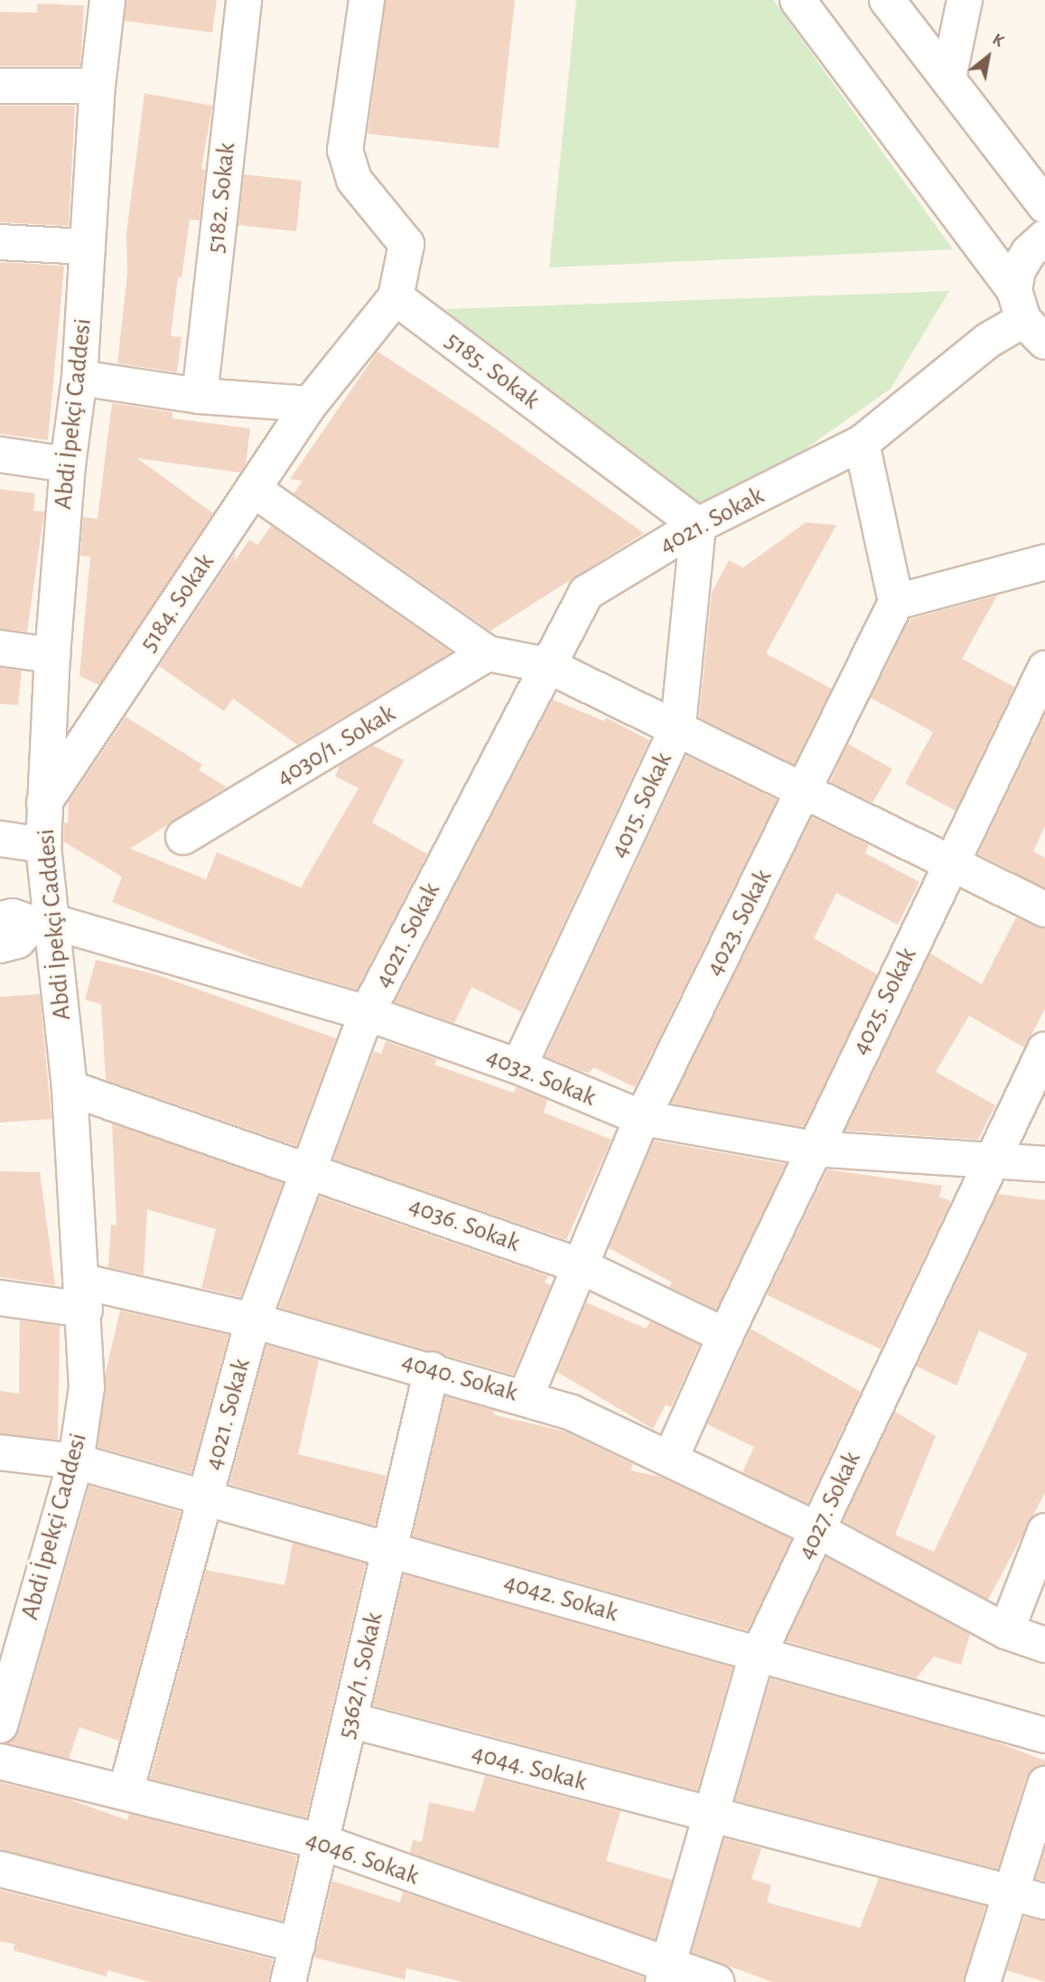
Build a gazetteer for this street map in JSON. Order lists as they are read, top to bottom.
{
  "streets": {
    "street": [
      "5182. Sokak",
      "5185. Sokak",
      "Abdi İpekçi Caddesi",
      "4021. Sokak",
      "5184. Sokak",
      "4030/1. Sokak",
      "4015. Sokak",
      "4023. Sokak",
      "4025. Sokak",
      "4032. Sokak",
      "4036. Sokak",
      "4040. Sokak",
      "4027. Sokak",
      "4042. Sokak",
      "5362/1. Sokak",
      "4044. Sokak",
      "4046. Sokak"
    ]
  },
  "crossings": [
    ["5185. Sokak", "4021. Sokak"],
    ["5185. Sokak", "4015. Sokak"],
    ["Abdi İpekçi Caddesi", "5184. Sokak"],
    ["Abdi İpekçi Caddesi", "4032. Sokak"],
    ["Abdi İpekçi Caddesi", "4036. Sokak"],
    ["Abdi İpekçi Caddesi", "4040. Sokak"],
    ["Abdi İpekçi Caddesi", "4042. Sokak"],
    ["4021. Sokak", "4015. Sokak"],
    ["4021. Sokak", "4032. Sokak"],
    ["4021. Sokak", "4036. Sokak"],
    ["4021. Sokak", "4040. Sokak"],
    ["4021. Sokak", "4042. Sokak"],
    ["4021. Sokak", "4046. Sokak"],
    ["4015. Sokak", "4032. Sokak"],
    ["4023. Sokak", "4032. Sokak"],
    ["4023. Sokak", "4036. Sokak"],
    ["4023. Sokak", "4040. Sokak"],
    ["4025. Sokak", "4032. Sokak"],
    ["4025. Sokak", "4036. Sokak"],
    ["4032. Sokak", "4027. Sokak"],
    ["4040. Sokak", "4027. Sokak"],
    ["4040. Sokak", "5362/1. Sokak"],
    ["4027. Sokak", "4042. Sokak"],
    ["4027. Sokak", "4044. Sokak"],
    ["4027. Sokak", "4046. Sokak"],
    ["4042. Sokak", "5362/1. Sokak"],
    ["5362/1. Sokak", "4044. Sokak"],
    ["5362/1. Sokak", "4046. Sokak"]
  ],
  "north": "top right"
}
